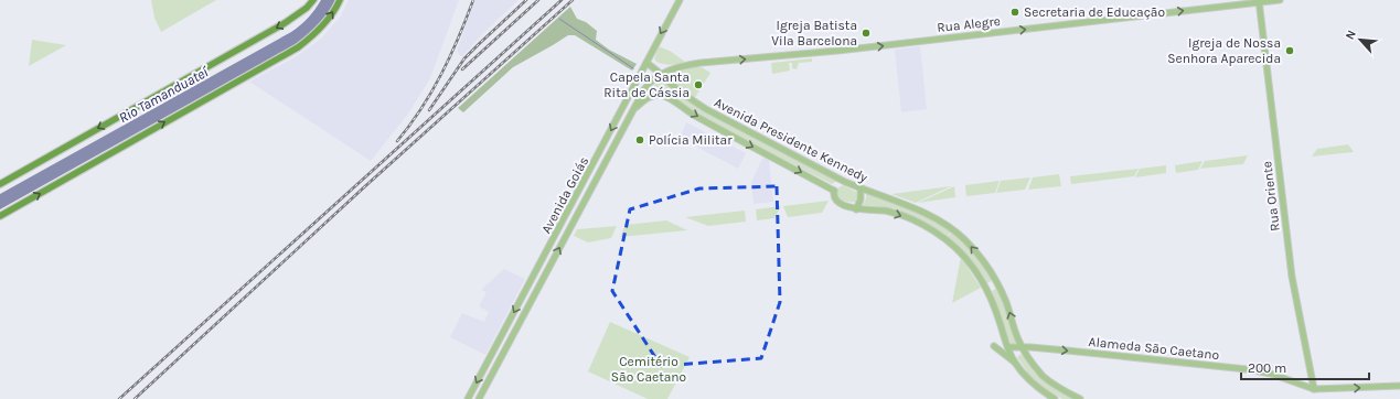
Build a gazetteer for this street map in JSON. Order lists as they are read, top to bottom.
{
  "streets": {
    "main road": [
      "Rua Alegre",
      "Avenida Presidente Kennedy",
      "Avenida Goiás",
      "Rua Oriente",
      "Alameda São Caetano"
    ]
  },
  "crossings": [
    ["Rua Alegre", "Avenida Presidente Kennedy"],
    ["Rua Alegre", "Avenida Goiás"],
    ["Rua Alegre", "Rua Oriente"],
    ["Avenida Presidente Kennedy", "Avenida Goiás"],
    ["Avenida Presidente Kennedy", "Alameda São Caetano"],
    ["Rua Oriente", "Alameda São Caetano"]
  ],
  "one_way": ["Rua Alegre", "Alameda São Caetano"],
  "water": ["Rio Tamanduateí"],
  "parks": ["Cemitério São Caetano"],
  "places": [
    "Secretaria de Educação",
    "Igreja Batista Vila Barcelona",
    "Igreja de Nossa Senhora Aparecida",
    "Capela Santa Rita de Cássia",
    "Polícia Militar"
  ],
  "scale_bar": "200 m",
  "north": "top left"
}
